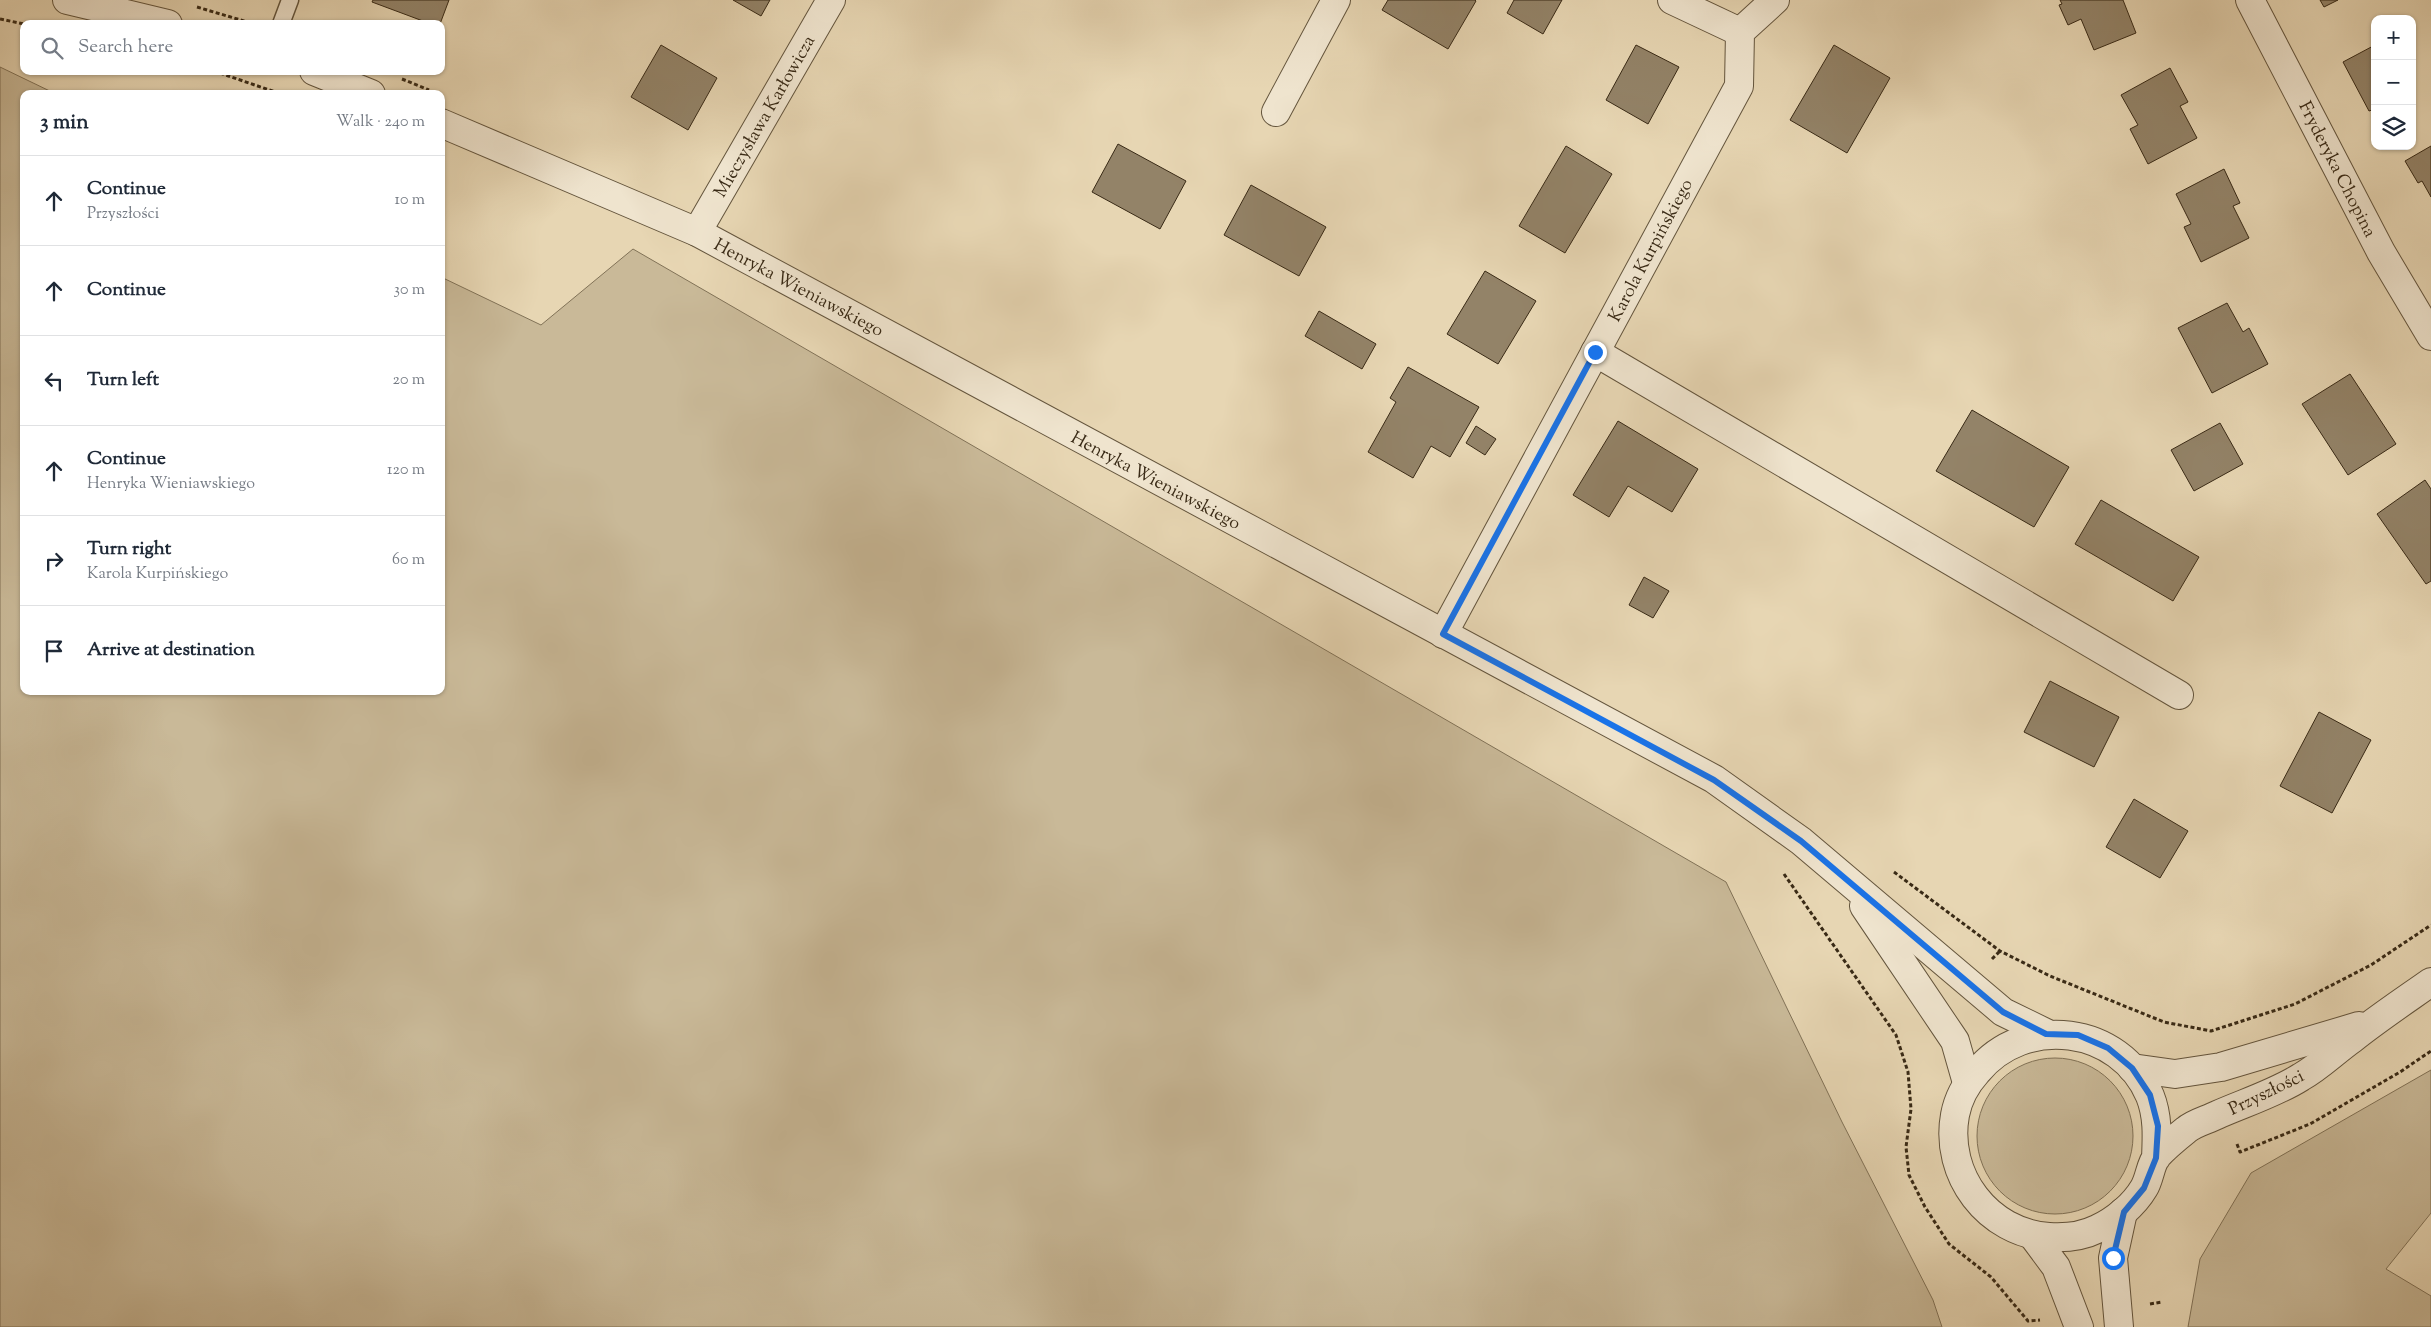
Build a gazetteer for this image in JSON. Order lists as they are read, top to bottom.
{
  "streets": {
    "street": [
      "Mieczysława Karłowicza",
      "Fryderyka Chopina",
      "Karola Kurpińskiego",
      "Henryka Wieniawskiego",
      "Przyszłości"
    ]
  },
  "crossings": [
    ["Mieczysława Karłowicza", "Henryka Wieniawskiego"],
    ["Karola Kurpińskiego", "Henryka Wieniawskiego"]
  ],
  "page": {
    "map_buttons": ["+", "−"],
    "search": "Search here",
    "heading": ["3 min", "Walk · 240 m"],
    "list": [
      ["Continue", "Przyszłości", "10 m"],
      ["Continue", "30 m"],
      ["Turn left", "20 m"],
      ["Continue", "Henryka Wieniawskiego", "120 m"],
      ["Turn right", "Karola Kurpińskiego", "60 m"],
      "Arrive at destination"
    ]
  }
}
